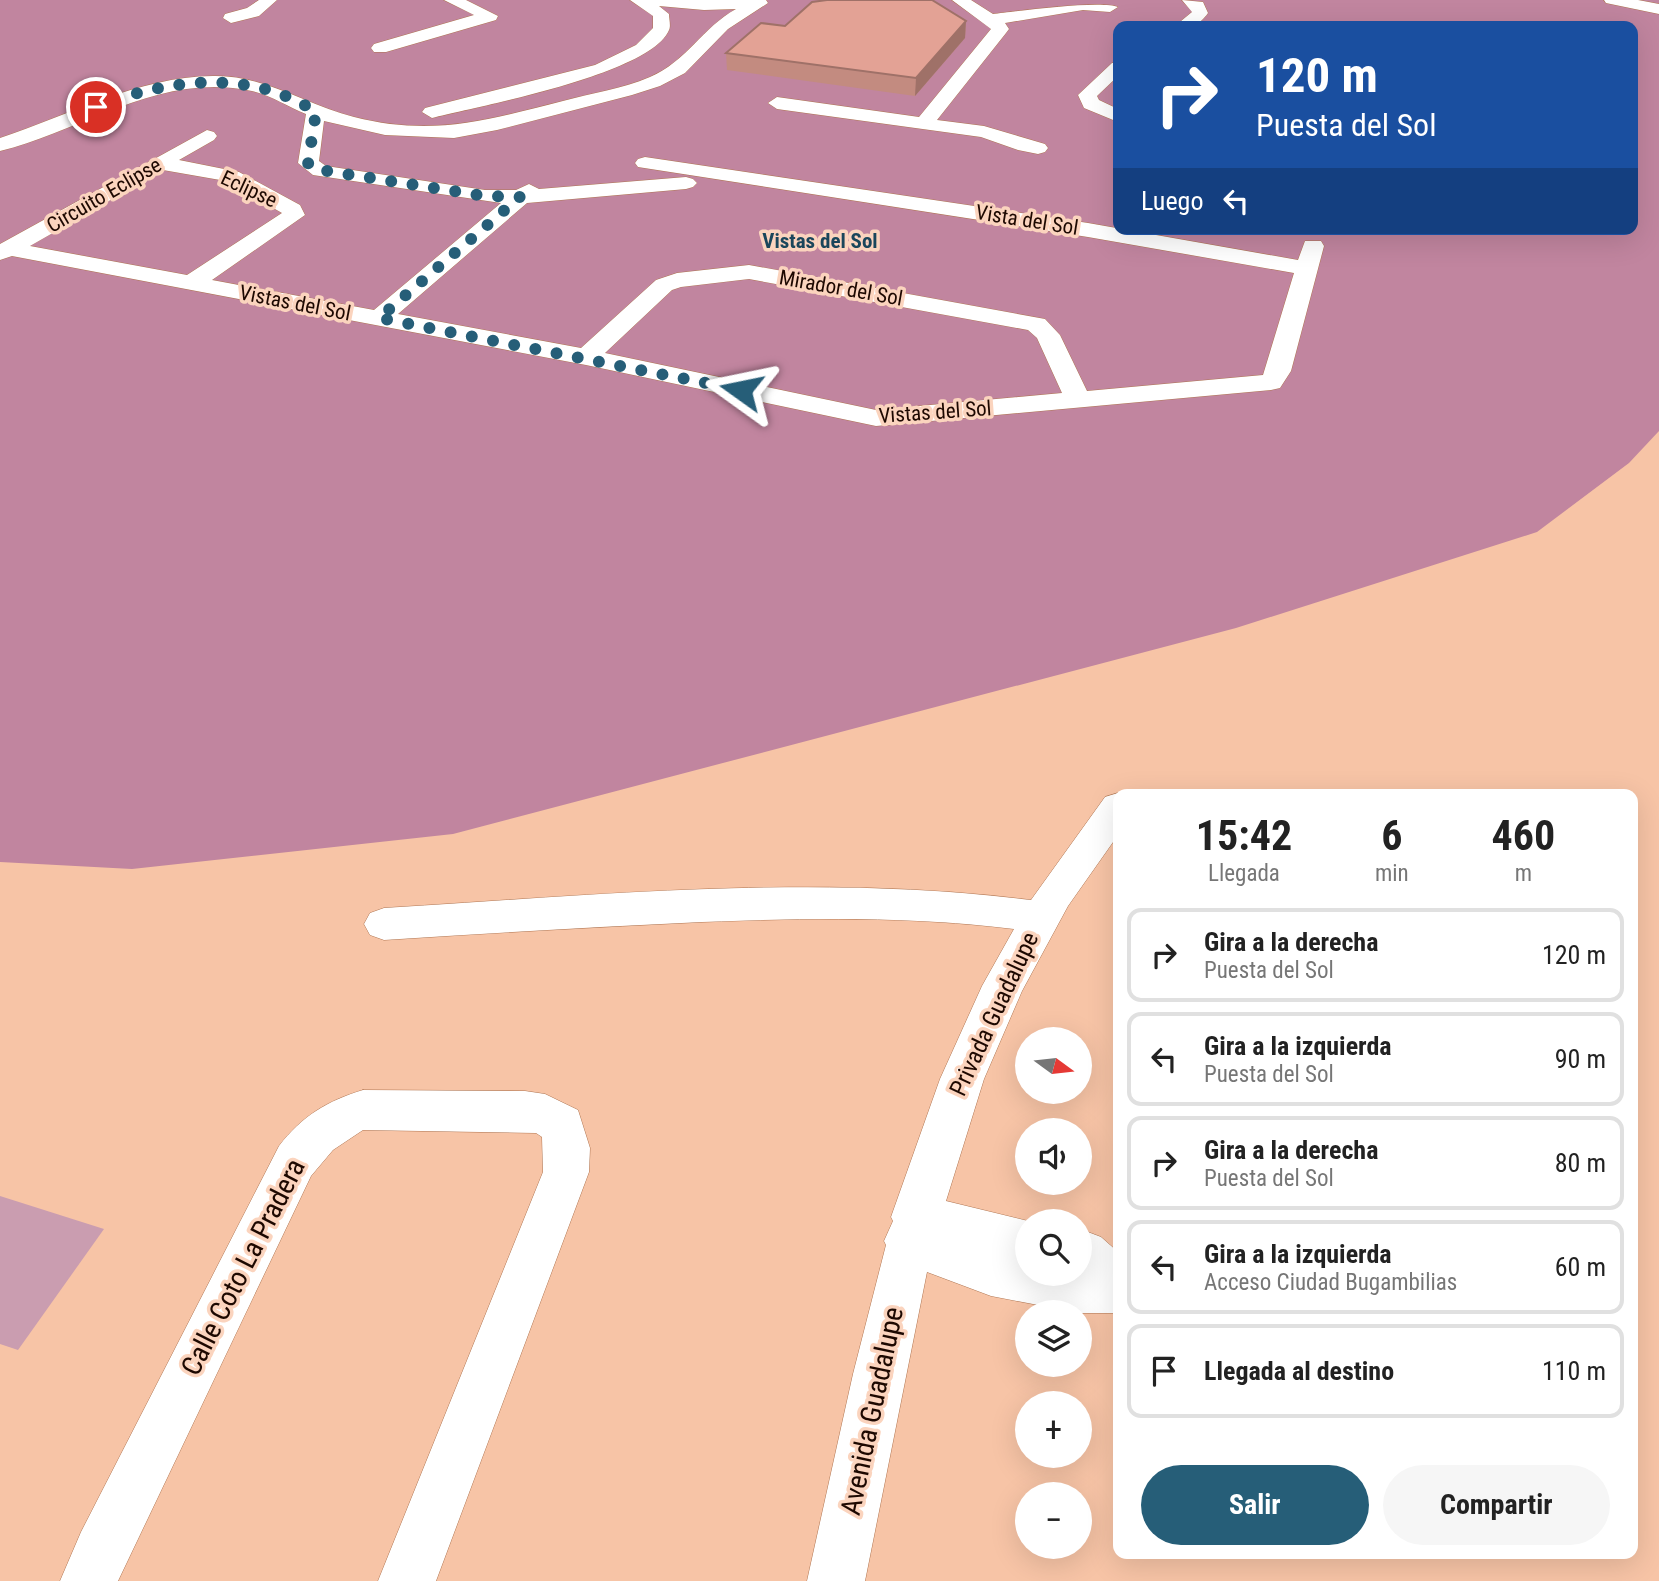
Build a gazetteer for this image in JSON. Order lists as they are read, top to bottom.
{
  "streets": {
    "street": [
      "Eclipse",
      "Circuito Eclipse",
      "Vista del Sol",
      "Mirador del Sol",
      "Vistas del Sol",
      "Privada Guadalupe",
      "Calle Coto La Pradera",
      "Avenida Guadalupe"
    ]
  },
  "crossings": [
    ["Eclipse", "Circuito Eclipse"],
    ["Eclipse", "Vistas del Sol"],
    ["Circuito Eclipse", "Vistas del Sol"],
    ["Vista del Sol", "Vistas del Sol"],
    ["Mirador del Sol", "Vistas del Sol"],
    ["Privada Guadalupe", "Avenida Guadalupe"]
  ],
  "districts": ["Vistas del Sol"],
  "north": "right",
  "page": {
    "turn": ["120 m", "Puesta del Sol"],
    "then": "Luego",
    "eta": [
      "15:42",
      "Llegada",
      "6",
      "min",
      "460",
      "m"
    ],
    "list": [
      {
        "name": "Gira a la derecha",
        "note": "Puesta del Sol",
        "value": "120 m"
      },
      {
        "name": "Gira a la izquierda",
        "note": "Puesta del Sol",
        "value": "90 m"
      },
      {
        "name": "Gira a la derecha",
        "note": "Puesta del Sol",
        "value": "80 m"
      },
      {
        "name": "Gira a la izquierda",
        "note": "Acceso Ciudad Bugambilias",
        "value": "60 m"
      },
      {
        "name": "Llegada al destino",
        "value": "110 m"
      }
    ],
    "map_buttons": ["+", "−"],
    "buttons": ["Salir", "Compartir"]
  }
}
